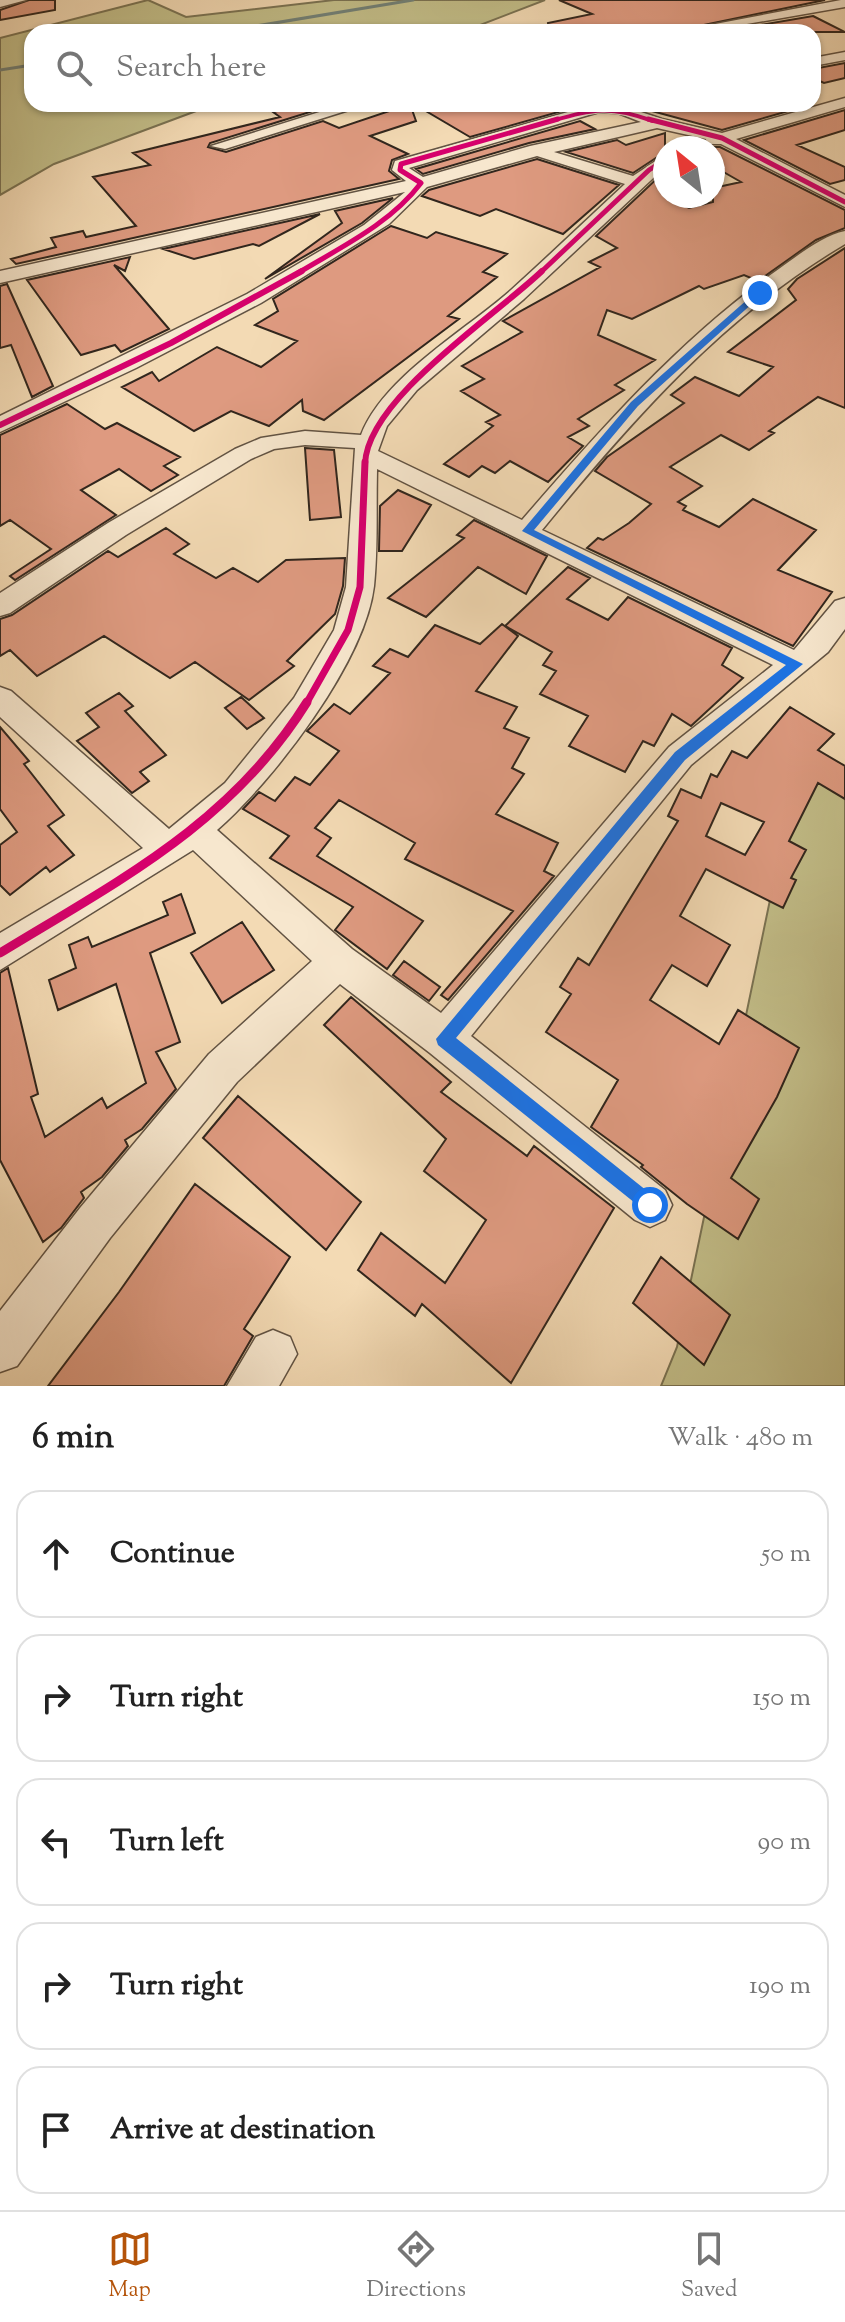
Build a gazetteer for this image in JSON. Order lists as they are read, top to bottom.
{
  "north": "top left",
  "page": {
    "search": "Search here",
    "heading": ["6 min", "Walk · 480 m"],
    "list": [
      ["Continue", "50 m"],
      ["Turn right", "150 m"],
      ["Turn left", "90 m"],
      ["Turn right", "190 m"],
      "Arrive at destination"
    ],
    "nav": ["Map", "Directions", "Saved"]
  }
}
